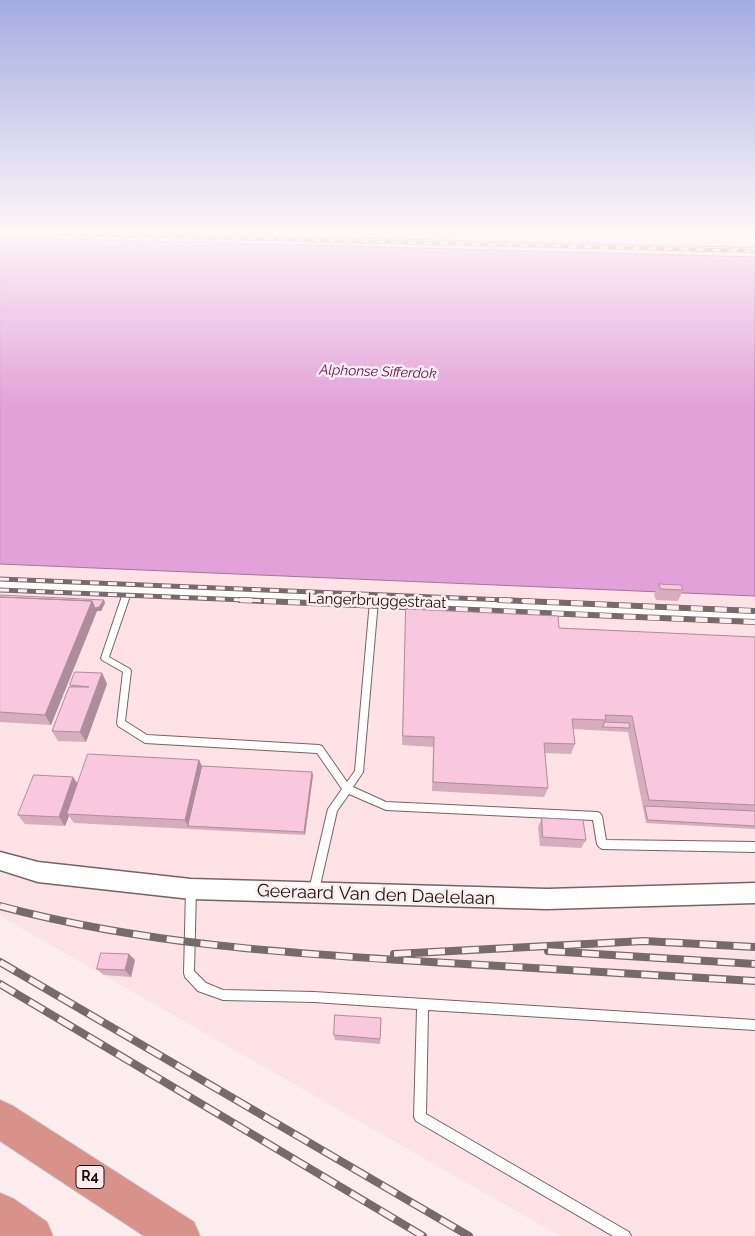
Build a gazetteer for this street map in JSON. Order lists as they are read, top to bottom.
{
  "streets": {
    "highway": ["R4"],
    "street": ["Langerbruggestraat", "Geeraard Van den Daelelaan"]
  },
  "water": ["Alphonse Sifferdok"]
}
